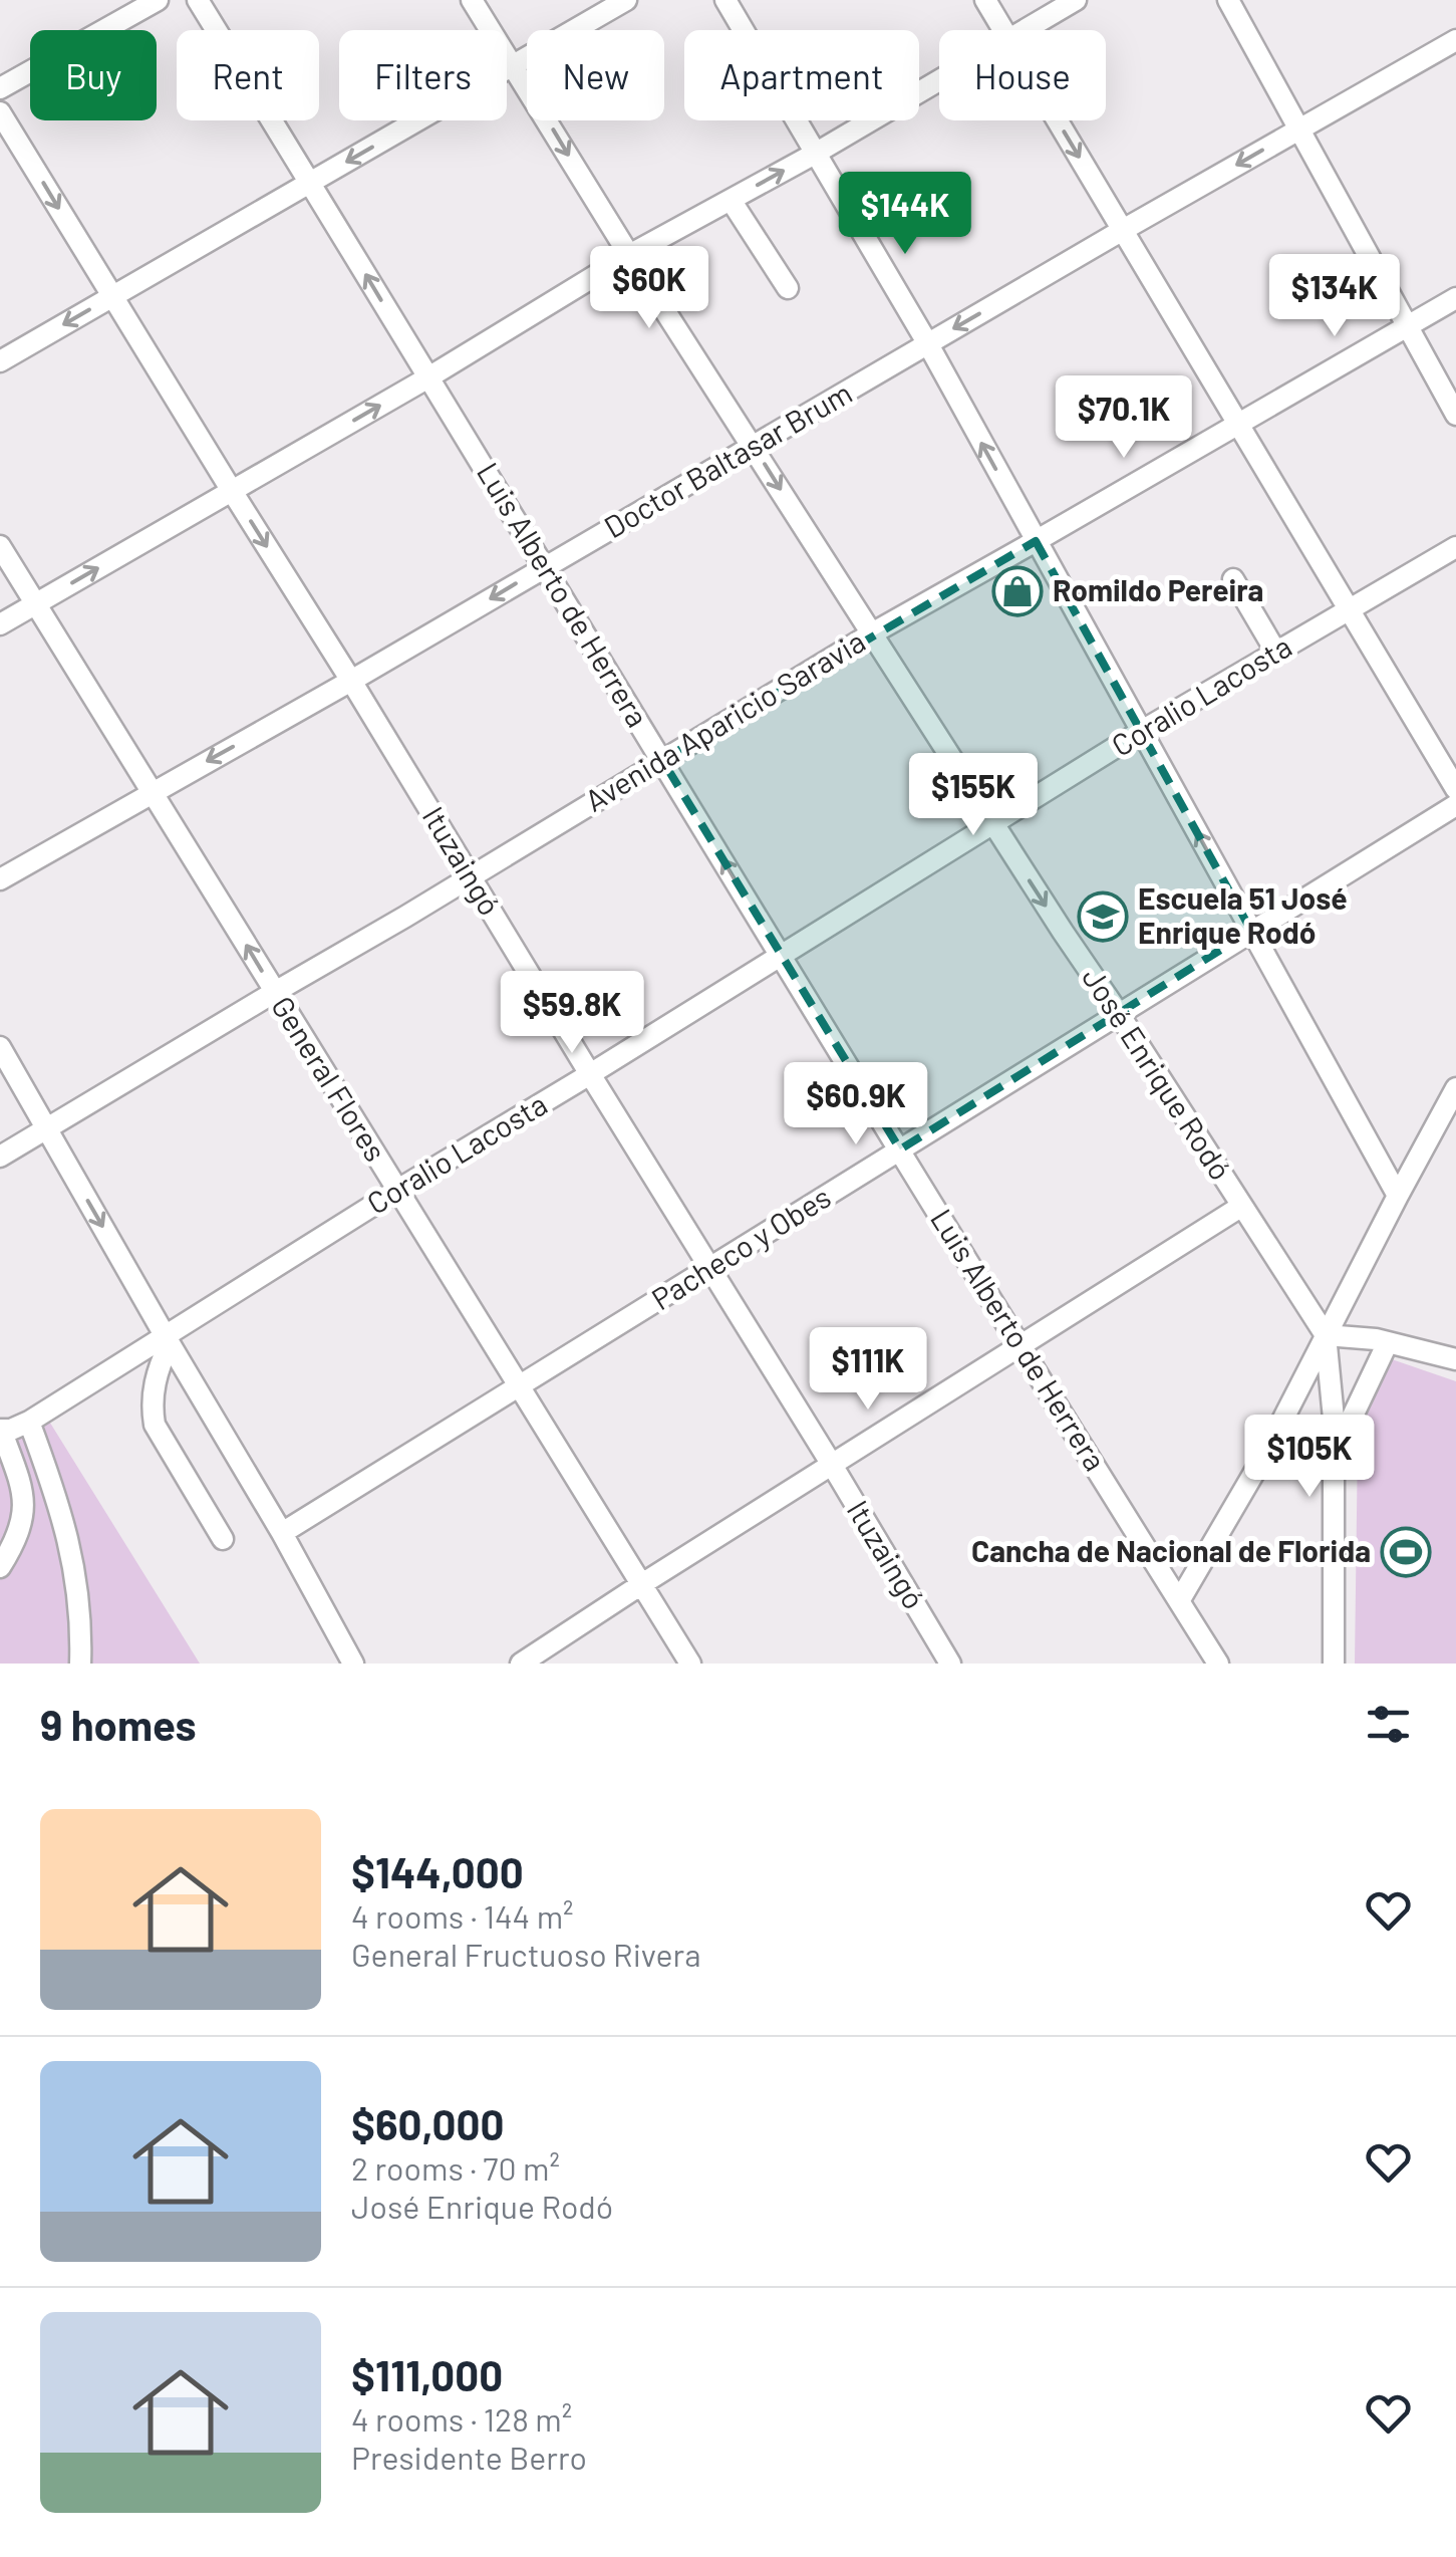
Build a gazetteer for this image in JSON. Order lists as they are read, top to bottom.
{
  "streets": {
    "street": [
      "Doctor Baltasar Brum",
      "Luis Alberto de Herrera",
      "Coralio Lacosta",
      "Avenida Aparicio Saravia",
      "Ituzaingó",
      "José Enrique Rodó",
      "General Flores",
      "Pacheco y Obes"
    ]
  },
  "crossings": [
    ["Doctor Baltasar Brum", "Luis Alberto de Herrera"],
    ["Doctor Baltasar Brum", "Ituzaingó"],
    ["Doctor Baltasar Brum", "José Enrique Rodó"],
    ["Doctor Baltasar Brum", "General Flores"],
    ["Luis Alberto de Herrera", "Coralio Lacosta"],
    ["Luis Alberto de Herrera", "Avenida Aparicio Saravia"],
    ["Luis Alberto de Herrera", "Pacheco y Obes"],
    ["Coralio Lacosta", "Ituzaingó"],
    ["Coralio Lacosta", "José Enrique Rodó"],
    ["Coralio Lacosta", "General Flores"],
    ["Avenida Aparicio Saravia", "Ituzaingó"],
    ["Avenida Aparicio Saravia", "José Enrique Rodó"],
    ["Avenida Aparicio Saravia", "General Flores"],
    ["Ituzaingó", "Pacheco y Obes"],
    ["José Enrique Rodó", "Pacheco y Obes"],
    ["General Flores", "Pacheco y Obes"]
  ],
  "one_way": ["Doctor Baltasar Brum"],
  "places": {
    "shop": ["Romildo Pereira"],
    "school or university": ["Escuela 51 José Enrique Rodó"],
    "sports": ["Cancha de Nacional de Florida"]
  },
  "page": {
    "chip": [
      "Buy",
      "Rent",
      "Filters",
      "New",
      "Apartment",
      "House"
    ],
    "price": [
      "$144K",
      "$60K",
      "$134K",
      "$70.1K",
      "$155K",
      "$59.8K",
      "$60.9K",
      "$111K",
      "$105K"
    ],
    "heading": "9 homes",
    "list": [
      {
        "name": "$144,000",
        "note": "4 rooms · 144 m² · General Fructuoso Rivera"
      },
      {
        "name": "$60,000",
        "note": "2 rooms · 70 m² · José Enrique Rodó"
      },
      {
        "name": "$111,000",
        "note": "4 rooms · 128 m² · Presidente Berro"
      }
    ]
  }
}
